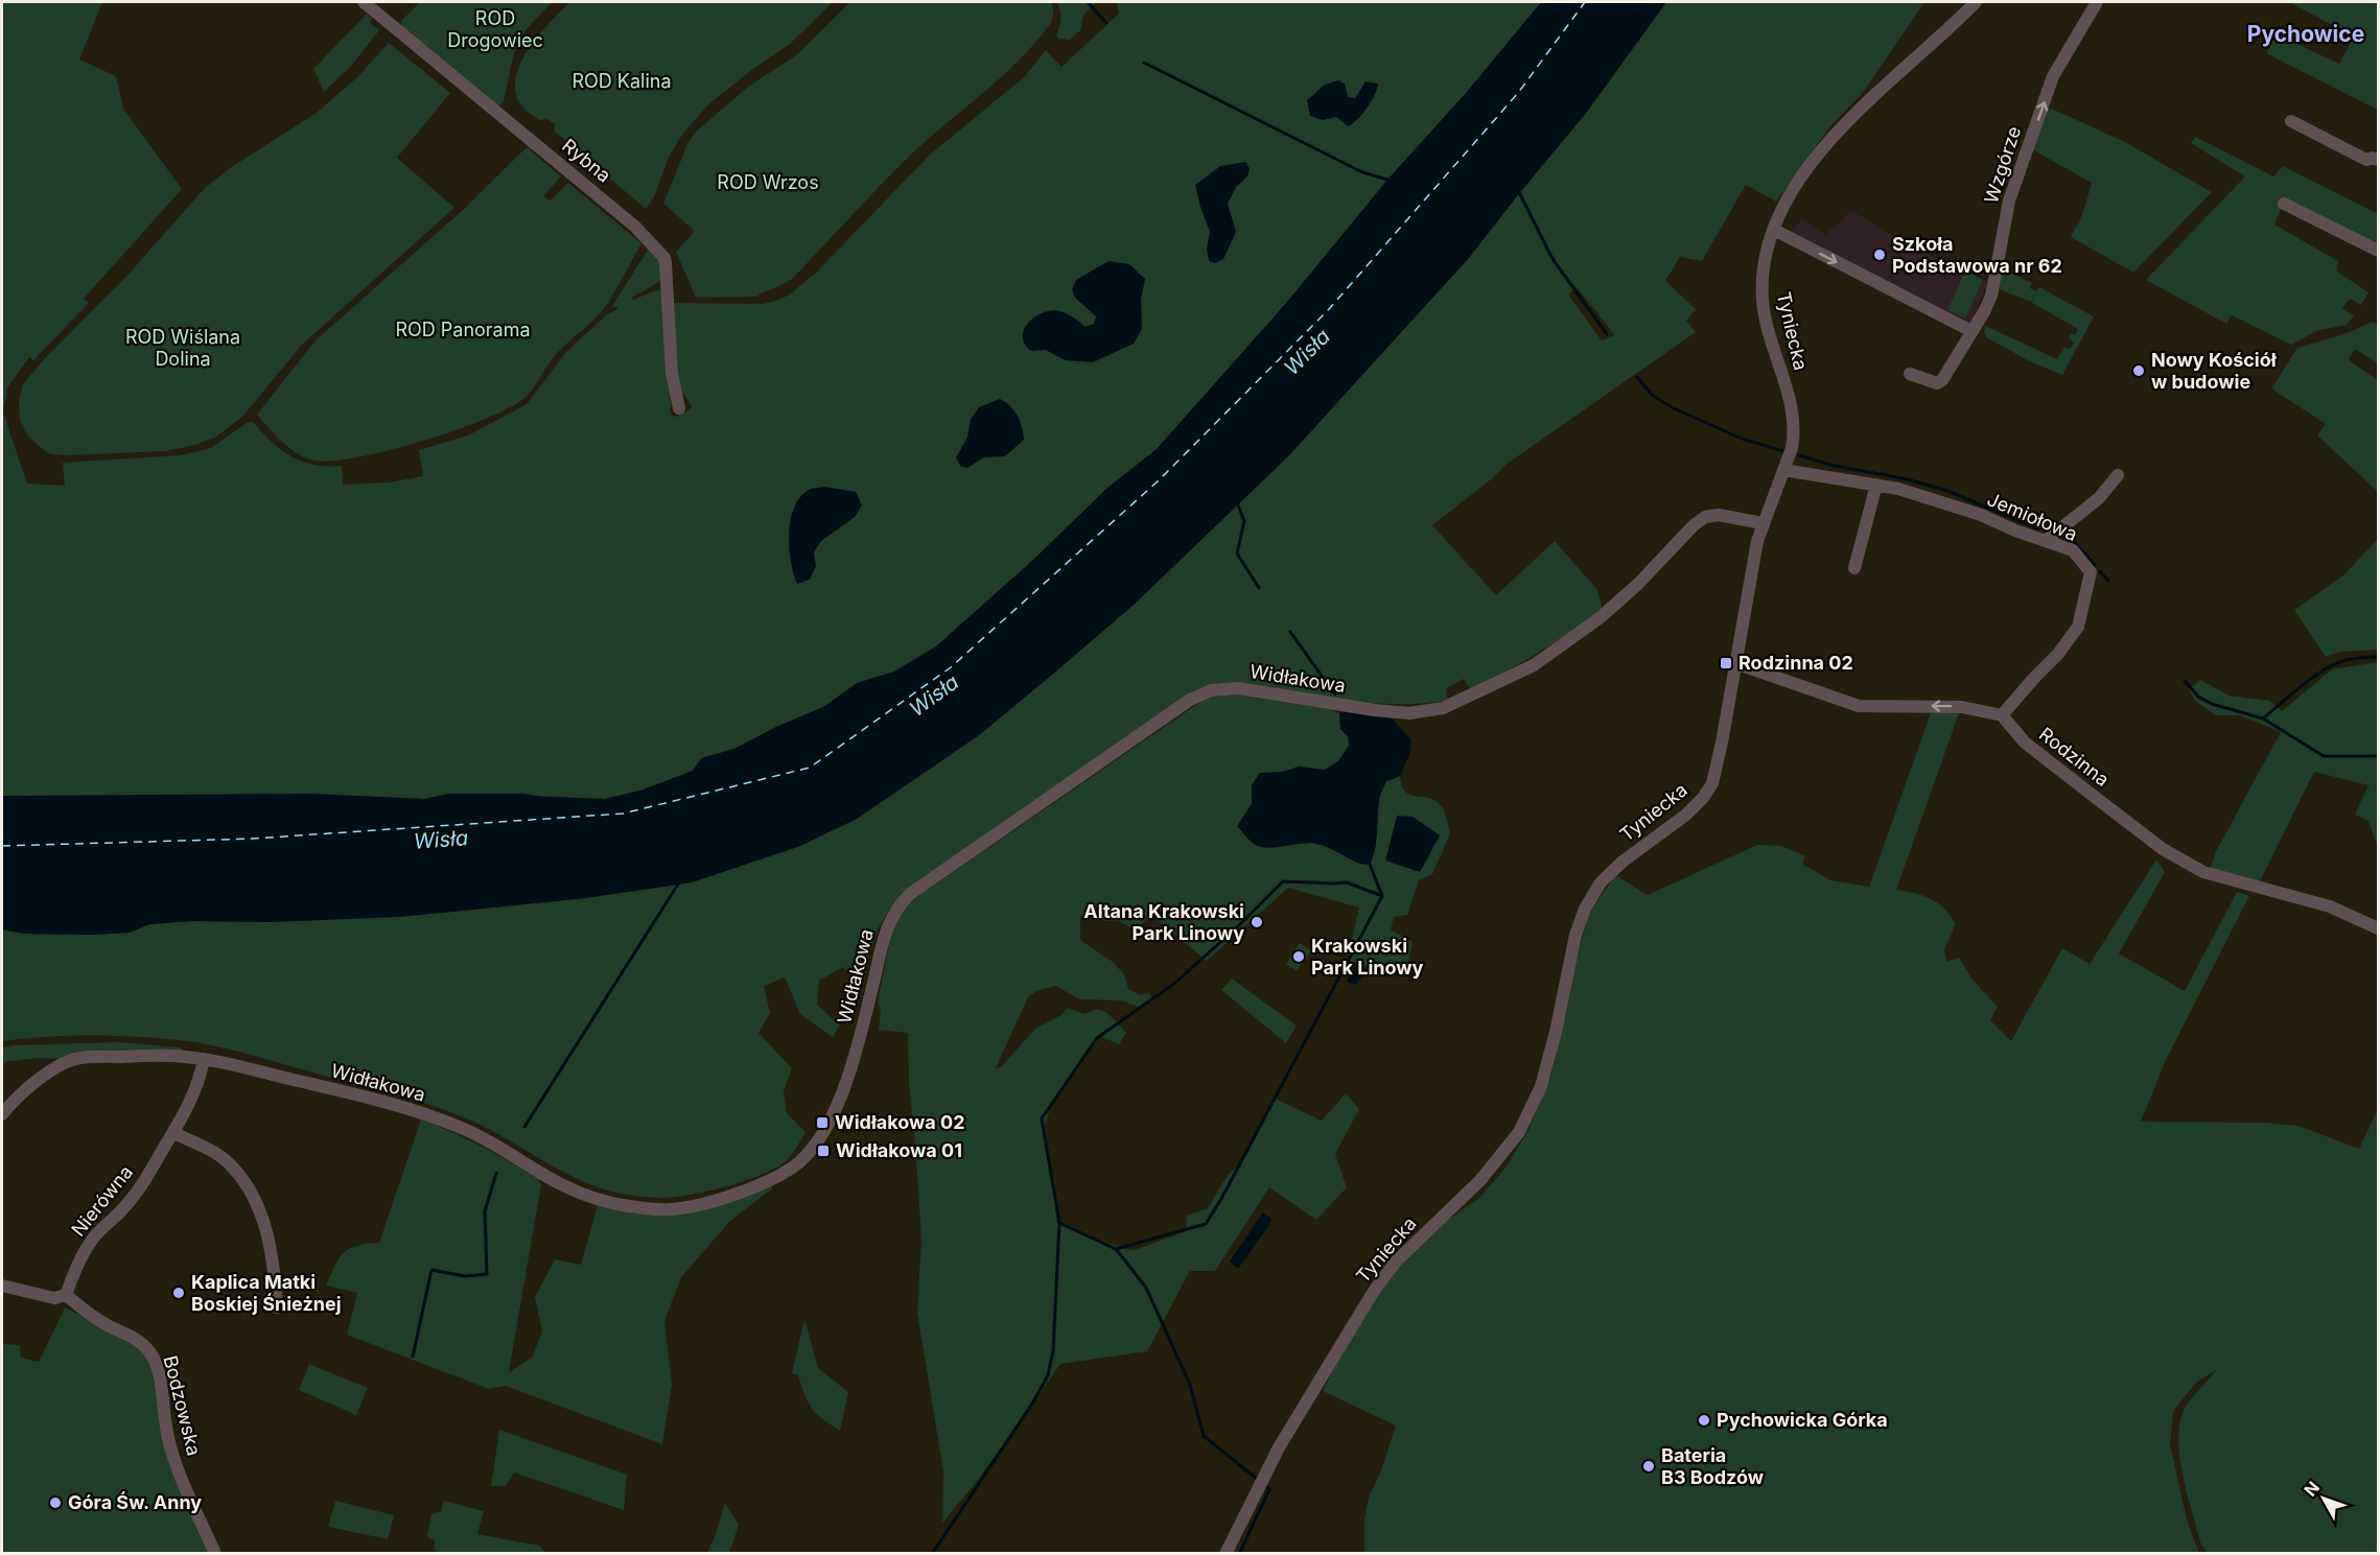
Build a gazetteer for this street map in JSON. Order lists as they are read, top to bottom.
{
  "streets": {
    "street": [
      "Rybna",
      "Wzgórze",
      "Tyniecka",
      "Jemiołowa",
      "Widłakowa",
      "Rodzinna",
      "Nierówna",
      "Bodzowska"
    ]
  },
  "crossings": [
    ["Tyniecka", "Jemiołowa"],
    ["Tyniecka", "Widłakowa"],
    ["Jemiołowa", "Rodzinna"],
    ["Widłakowa", "Nierówna"],
    ["Nierówna", "Bodzowska"]
  ],
  "one_way": ["Wzgórze"],
  "districts": ["Pychowice"],
  "water": ["Wisła"],
  "parks": [
    "ROD Drogowiec",
    "ROD Kalina",
    "ROD Wrzos",
    "ROD Panorama",
    "ROD Wiślana Dolina"
  ],
  "places": {
    "other": [
      "Szkoła Podstawowa nr 62",
      "Nowy Kościół w budowie",
      "Altana Krakowski Park Linowy",
      "Krakowski Park Linowy",
      "Kaplica Matki Boskiej Śnieżnej",
      "Pychowicka Górka",
      "Bateria B3 Bodzów",
      "Góra Św. Anny"
    ],
    "transit": ["Rodzinna 02", "Widłakowa 02", "Widłakowa 01"]
  },
  "north": "top left"
}
